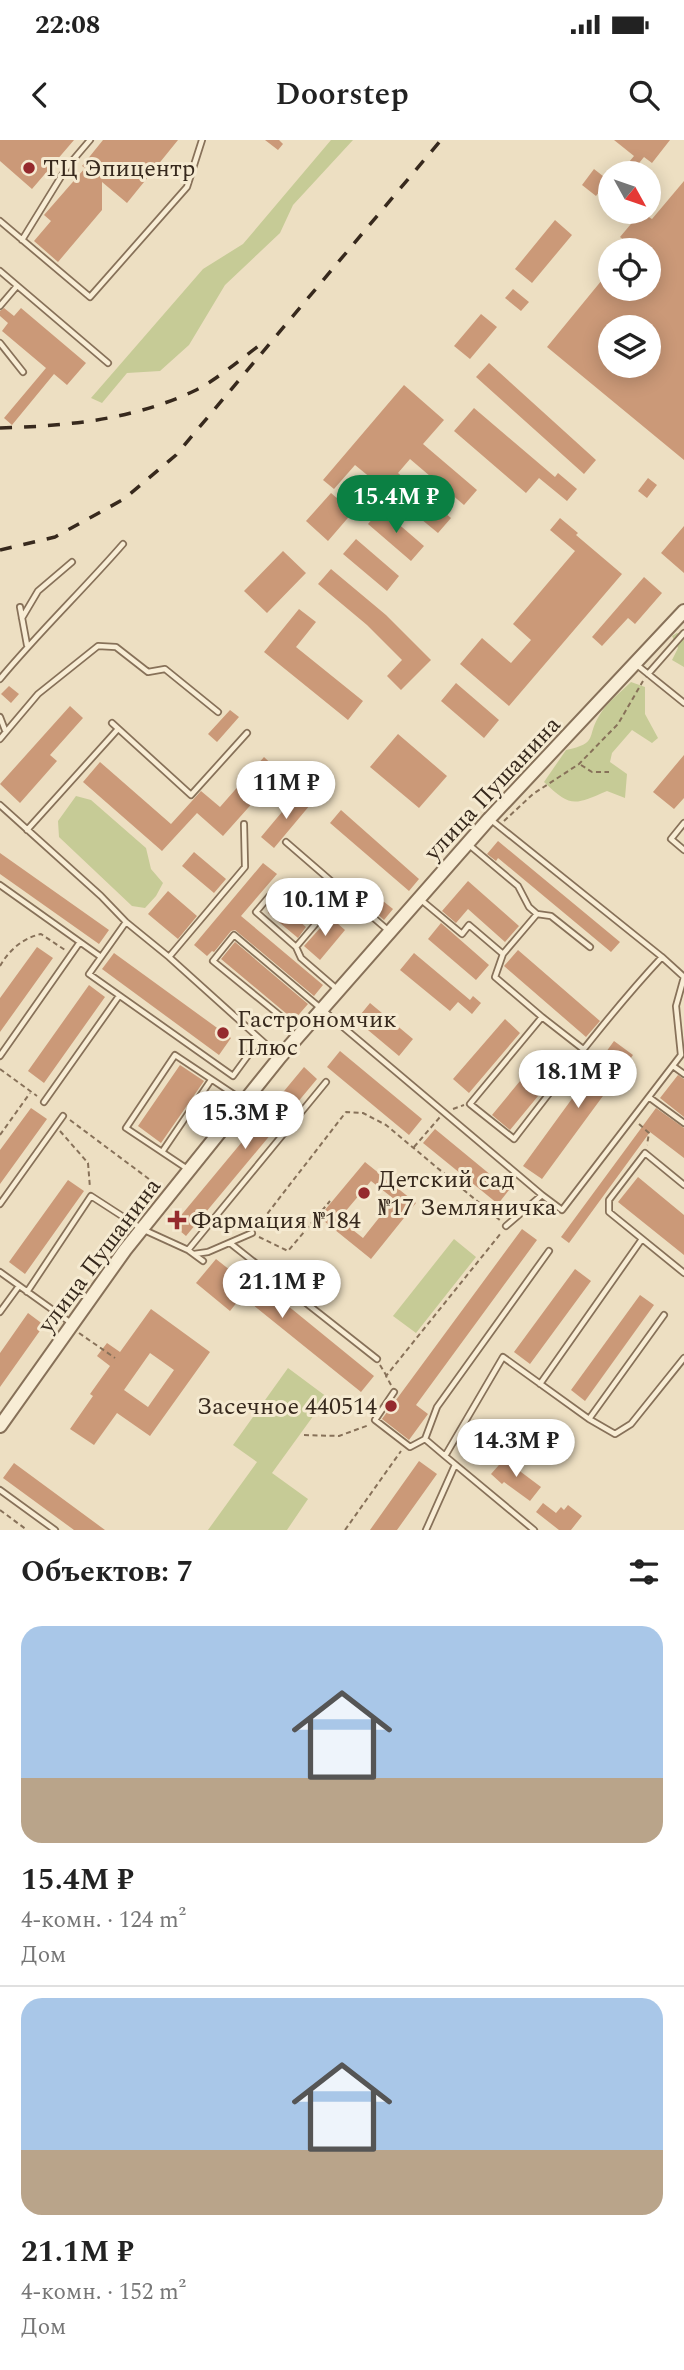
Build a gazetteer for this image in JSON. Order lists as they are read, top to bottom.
{
  "streets": {
    "street": ["улица Пушанина"]
  },
  "places": {
    "other": [
      "ТЦ Эпицентр",
      "Гастрономчик Плюс",
      "Детский сад №17 Земляничка",
      "Засечное 440514"
    ],
    "health": ["Фармация №184"]
  },
  "north": "bottom right",
  "page": {
    "status": "22:08",
    "header": "Doorstep",
    "price": [
      "15.4M ₽",
      "11M ₽",
      "10.1M ₽",
      "18.1M ₽",
      "15.3M ₽",
      "21.1M ₽",
      "14.3M ₽"
    ],
    "heading": "Объектов: 7",
    "list": [
      {
        "name": "15.4M ₽",
        "note": "4-комн. · 124 m² · Дом"
      },
      {
        "name": "21.1M ₽",
        "note": "4-комн. · 152 m² · Дом"
      }
    ]
  }
}
